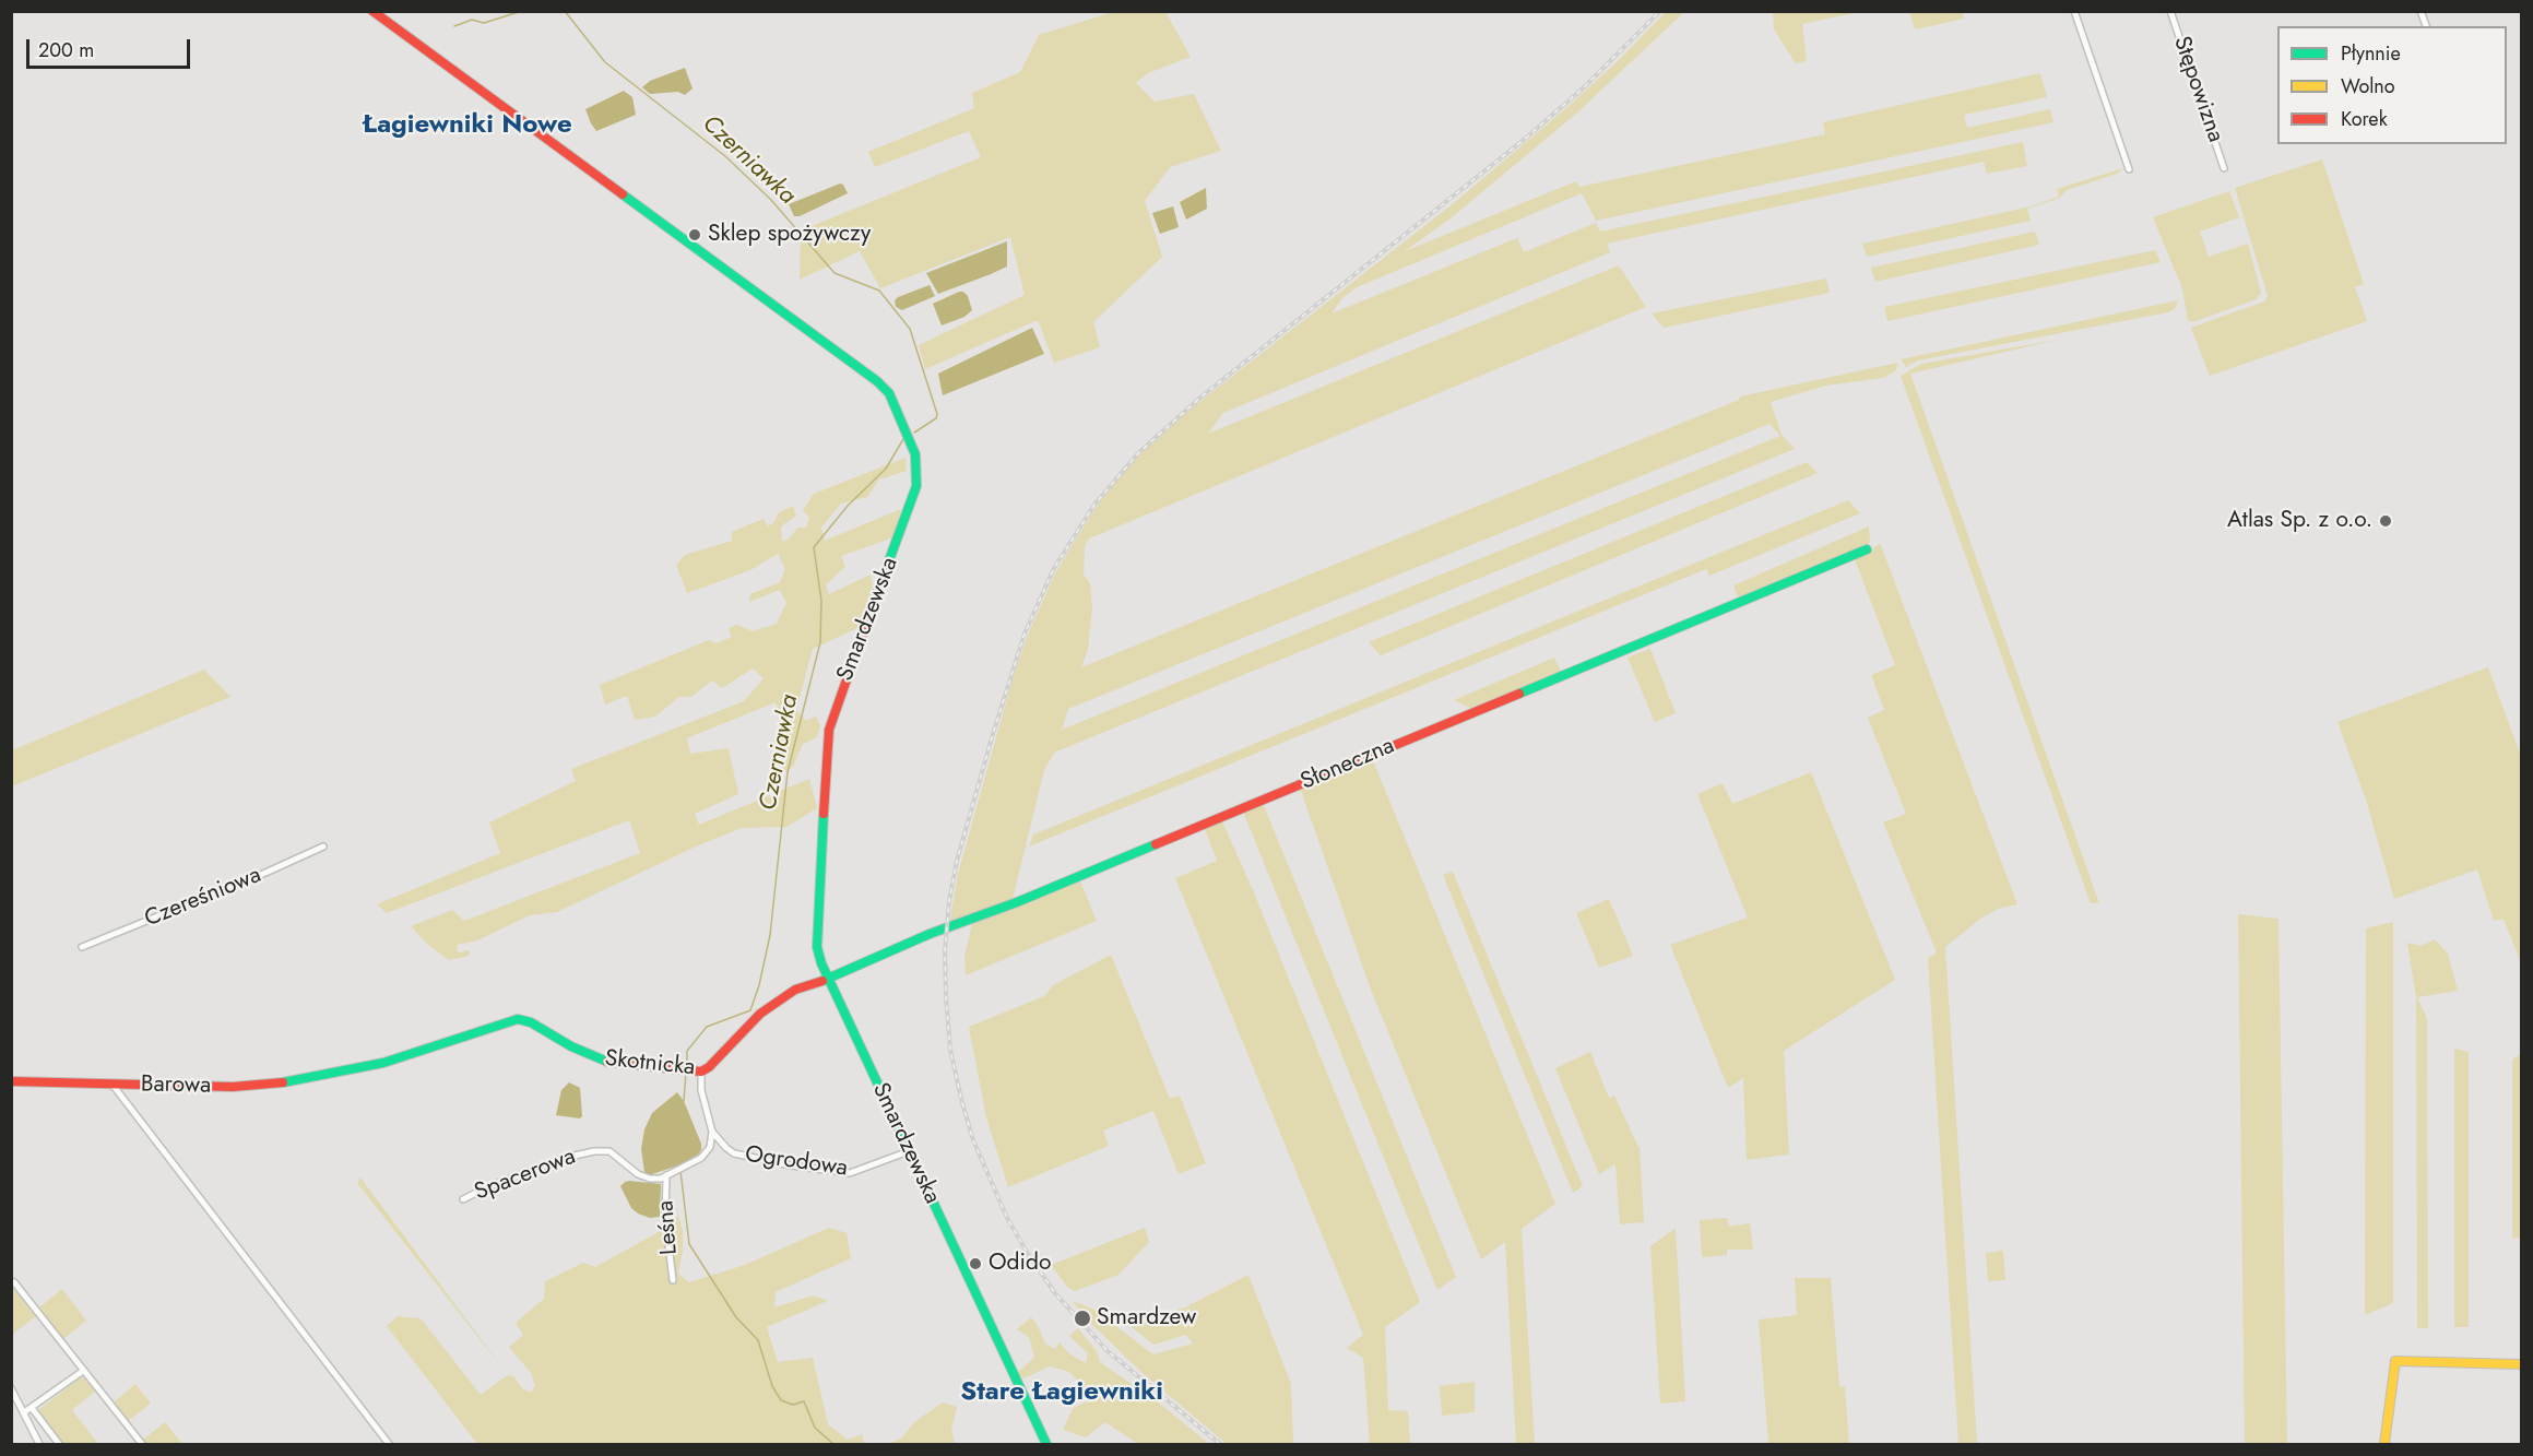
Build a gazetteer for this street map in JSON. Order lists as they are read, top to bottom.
{
  "streets": {
    "street": [
      "Stępowizna",
      "Smardzewska",
      "Słoneczna",
      "Czereśniowa",
      "Skotnicka",
      "Barowa",
      "Ogrodowa",
      "Spacerowa",
      "Leśna"
    ]
  },
  "crossings": [
    ["Smardzewska", "Słoneczna"],
    ["Smardzewska", "Skotnicka"],
    ["Smardzewska", "Ogrodowa"],
    ["Słoneczna", "Skotnicka"],
    ["Skotnicka", "Barowa"],
    ["Spacerowa", "Leśna"]
  ],
  "districts": ["Łagiewniki Nowe", "Stare Łagiewniki"],
  "water": ["Czerniawka"],
  "places": [
    "Sklep spożywczy",
    "Atlas Sp. z o.o.",
    "Odido",
    "Smardzew"
  ],
  "legend": ["Płynnie", "Wolno", "Korek"],
  "scale_bar": "200 m"
}
